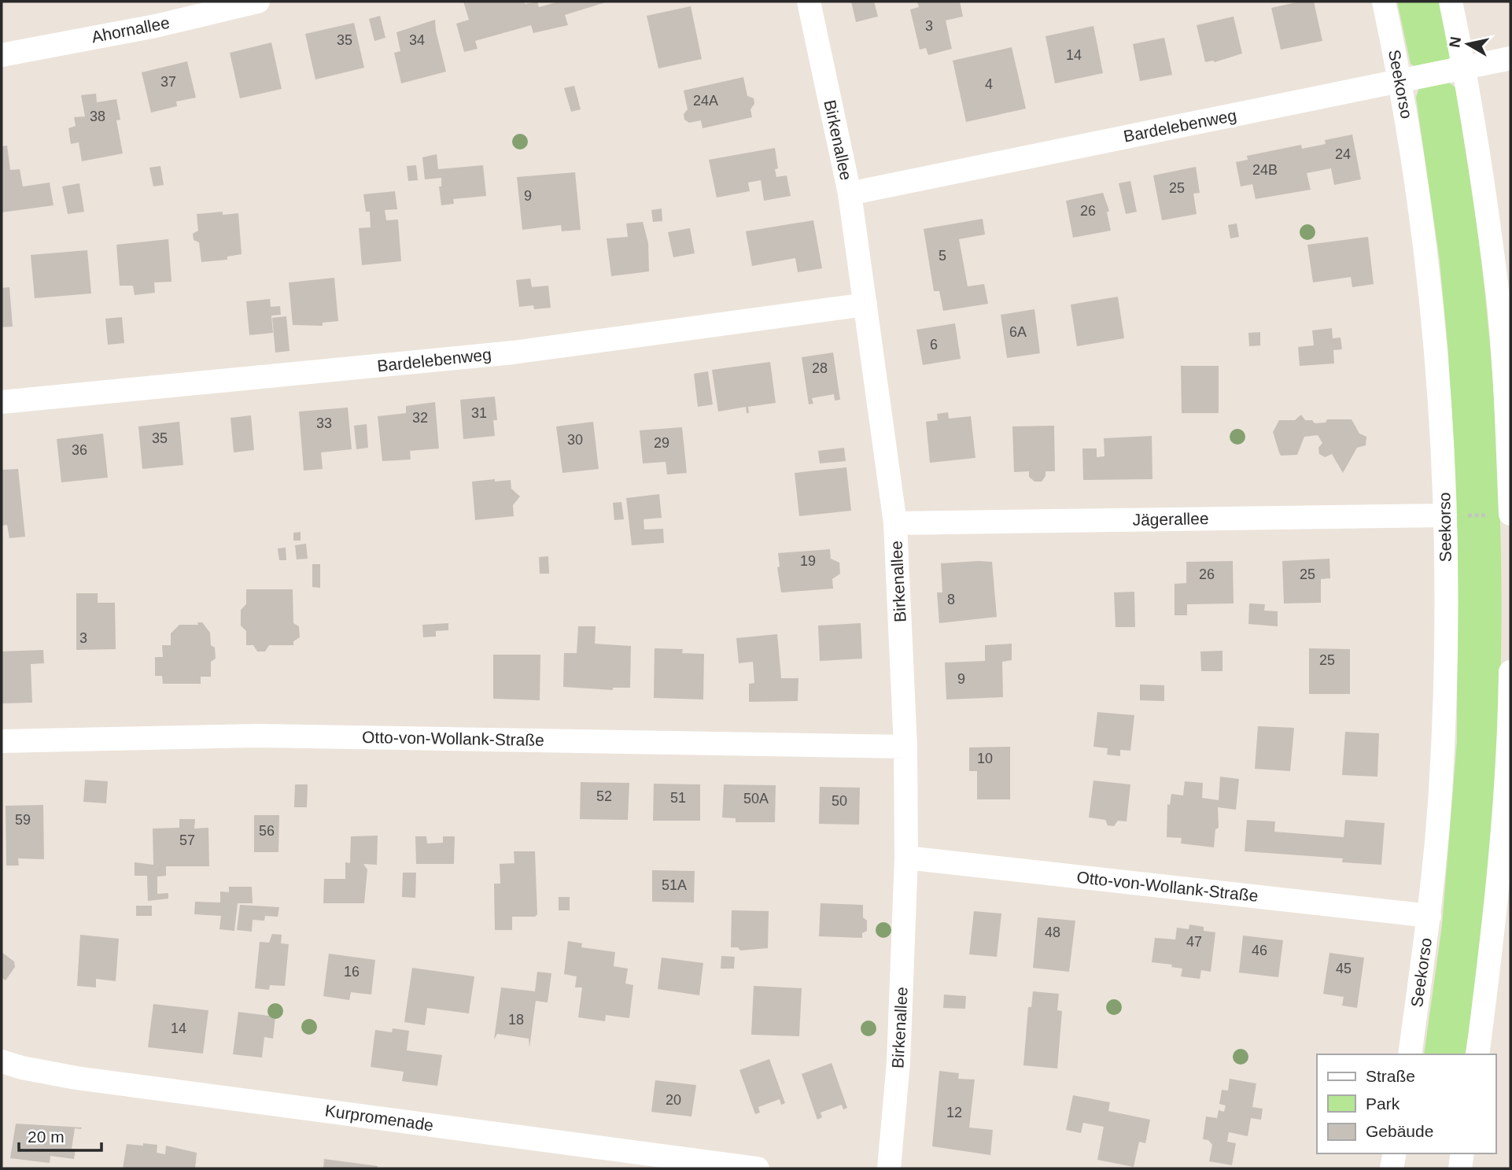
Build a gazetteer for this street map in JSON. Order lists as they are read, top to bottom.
{
  "streets": {
    "street": [
      "Ahornallee",
      "Seekorso",
      "Bardelebenweg",
      "Birkenallee",
      "Jägerallee",
      "Otto-von-Wollank-Straße",
      "Kurpromenade"
    ]
  },
  "crossings": [
    ["Seekorso", "Bardelebenweg"],
    ["Seekorso", "Jägerallee"],
    ["Seekorso", "Otto-von-Wollank-Straße"],
    ["Bardelebenweg", "Birkenallee"],
    ["Birkenallee", "Jägerallee"],
    ["Birkenallee", "Otto-von-Wollank-Straße"]
  ],
  "house_numbers": [
    "3",
    "35",
    "34",
    "14",
    "37",
    "4",
    "24A",
    "38",
    "24",
    "24B",
    "25",
    "9",
    "26",
    "5",
    "6A",
    "6",
    "28",
    "31",
    "32",
    "33",
    "35",
    "30",
    "29",
    "36",
    "19",
    "26",
    "25",
    "8",
    "3",
    "25",
    "9",
    "10",
    "52",
    "51",
    "50A",
    "50",
    "59",
    "56",
    "57",
    "51A",
    "48",
    "47",
    "46",
    "45",
    "16",
    "18",
    "14",
    "20",
    "12"
  ],
  "legend": ["Straße", "Park", "Gebäude"],
  "scale_bar": "20 m",
  "north": "left"
}
